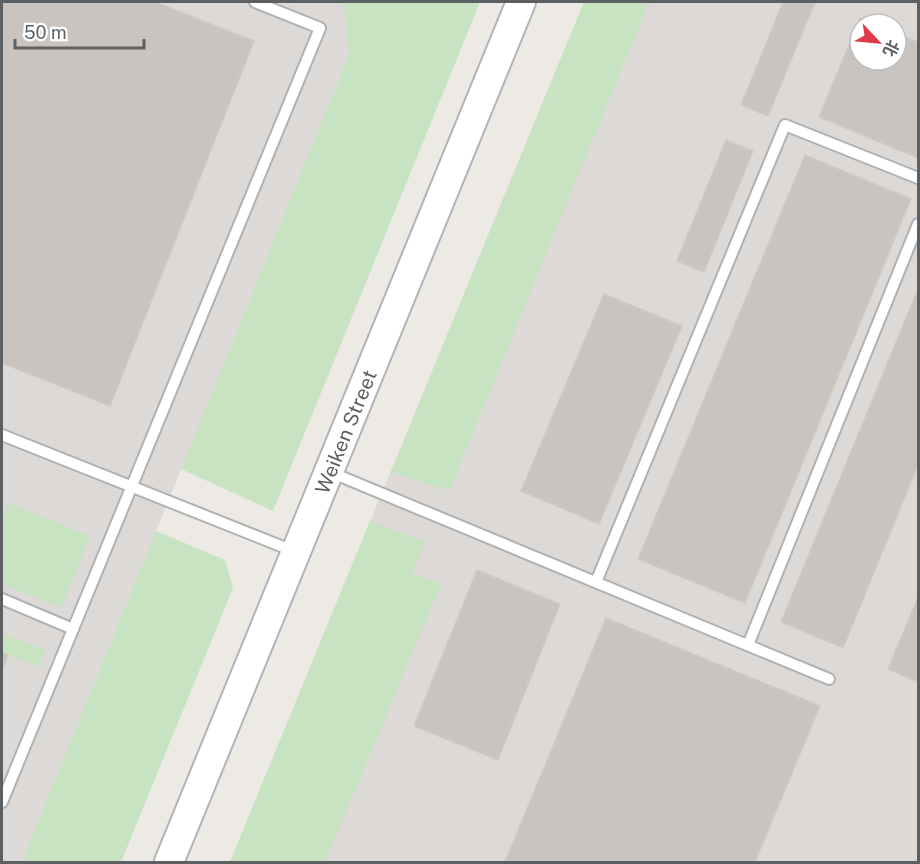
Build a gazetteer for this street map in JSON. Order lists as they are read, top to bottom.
{
  "streets": {
    "street": ["Weiken Street"]
  },
  "scale_bar": "50 m",
  "north": "bottom right"
}
